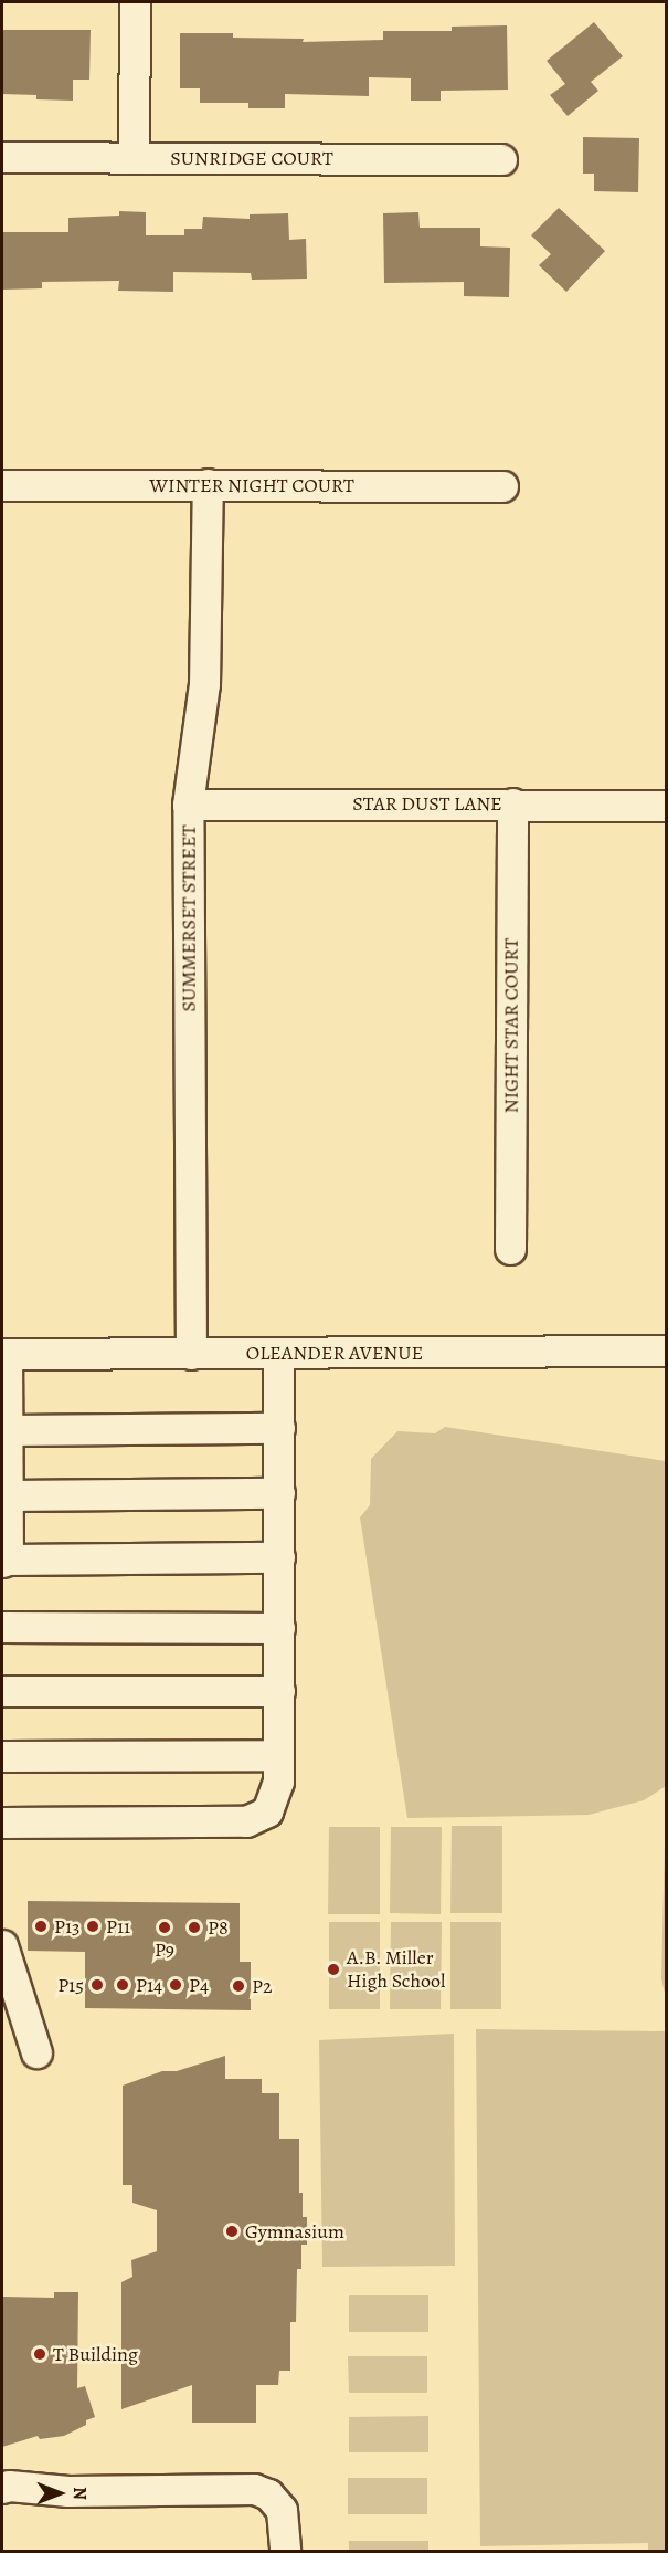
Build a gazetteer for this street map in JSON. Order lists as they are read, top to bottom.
{
  "streets": {
    "street": [
      "SUNRIDGE COURT",
      "WINTER NIGHT COURT",
      "STAR DUST LANE",
      "SUMMERSET STREET",
      "NIGHT STAR COURT",
      "OLEANDER AVENUE"
    ]
  },
  "crossings": [
    ["WINTER NIGHT COURT", "SUMMERSET STREET"],
    ["STAR DUST LANE", "SUMMERSET STREET"],
    ["STAR DUST LANE", "NIGHT STAR COURT"],
    ["SUMMERSET STREET", "OLEANDER AVENUE"]
  ],
  "places": [
    "P13",
    "P11",
    "P9",
    "P8",
    "A.B. Miller High School",
    "P15",
    "P14",
    "P4",
    "P2",
    "Gymnasium",
    "T Building"
  ],
  "north": "right"
}
